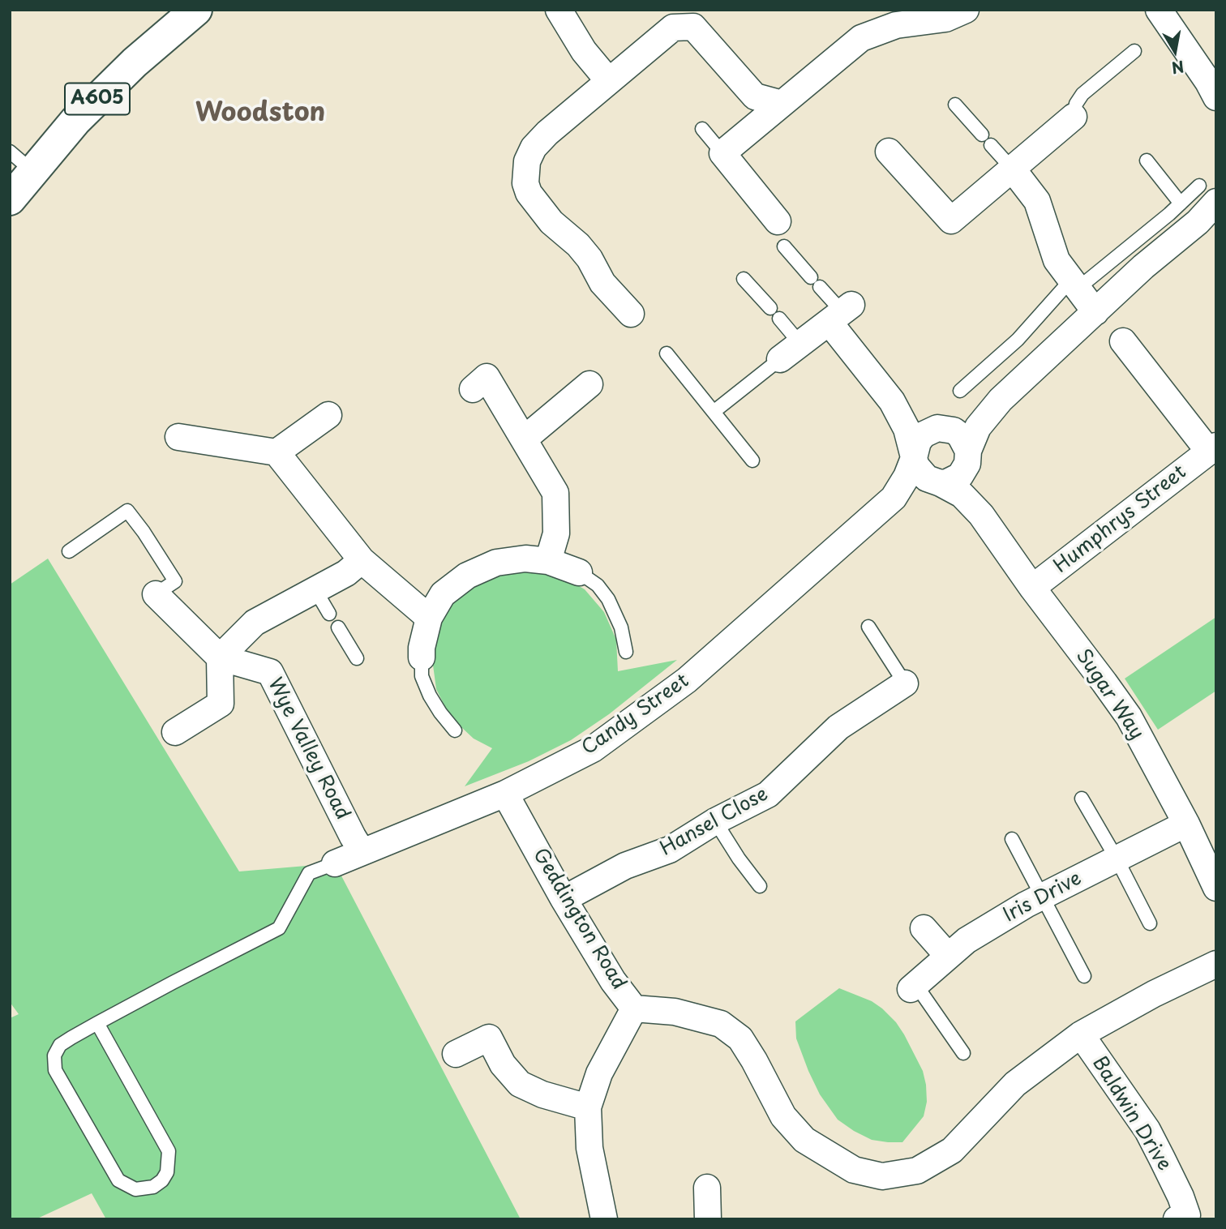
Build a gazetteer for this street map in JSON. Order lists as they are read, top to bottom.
{
  "streets": {
    "main road": ["A605"],
    "street": [
      "Humphrys Street",
      "Sugar Way",
      "Candy Street",
      "Wye Valley Road",
      "Hansel Close",
      "Iris Drive",
      "Geddington Road",
      "Baldwin Drive"
    ]
  },
  "crossings": [
    ["Humphrys Street", "Sugar Way"],
    ["Sugar Way", "Candy Street"],
    ["Sugar Way", "Iris Drive"],
    ["Candy Street", "Wye Valley Road"],
    ["Candy Street", "Geddington Road"],
    ["Hansel Close", "Geddington Road"],
    ["Geddington Road", "Baldwin Drive"]
  ],
  "districts": ["Woodston"],
  "north": "bottom"
}
